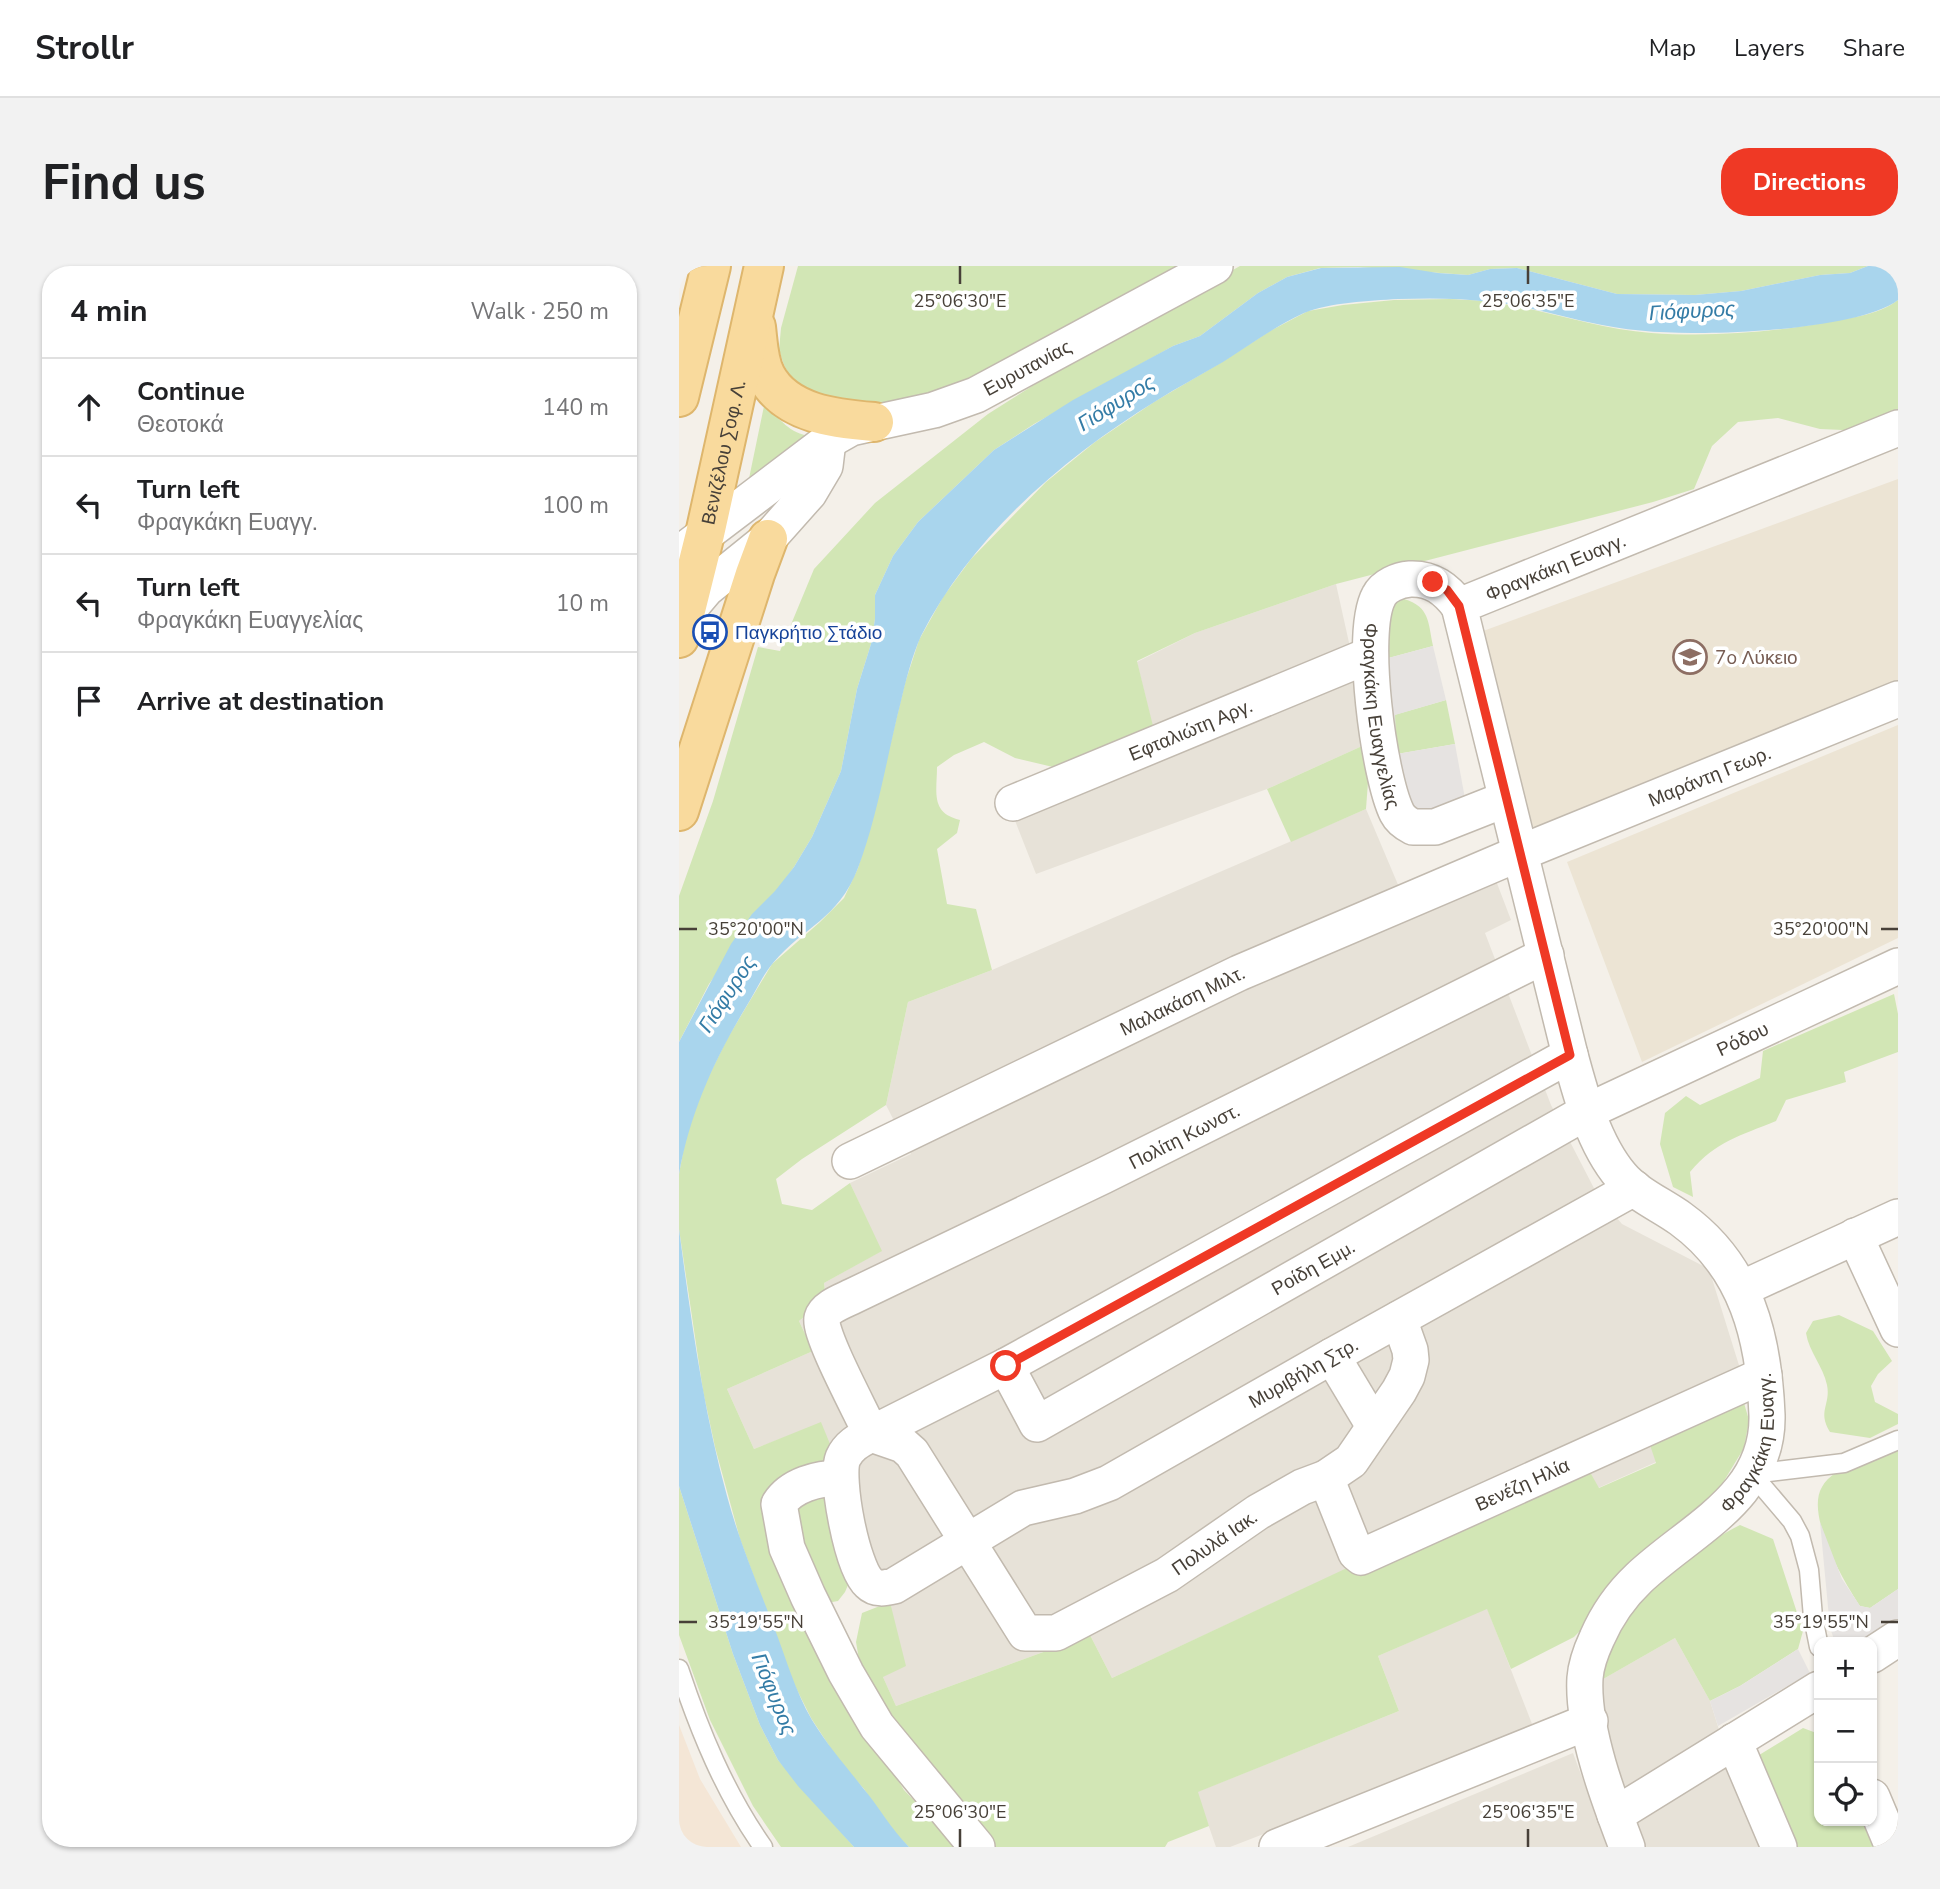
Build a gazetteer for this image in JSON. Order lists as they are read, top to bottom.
{
  "streets": {
    "main road": ["Βενιζέλου Σοφ. Λ."],
    "street": [
      "Ευρυτανίας",
      "Φραγκάκη Ευαγγ.",
      "Φραγκάκη Ευαγγελίας",
      "Εφταλιώτη Αργ.",
      "Μαράντη Γεωρ.",
      "Μαλακάση Μιλτ.",
      "Ρόδου",
      "Πολίτη Κωνστ.",
      "Ροίδη Εμμ.",
      "Μυριβήλη Στρ.",
      "Βενέζη Ηλία",
      "Πολυλά Ιακ."
    ]
  },
  "crossings": [
    ["Ευρυτανίας", "Βενιζέλου Σοφ. Λ."],
    ["Φραγκάκη Ευαγγ.", "Φραγκάκη Ευαγγελίας"],
    ["Φραγκάκη Ευαγγ.", "Μαράντη Γεωρ."],
    ["Φραγκάκη Ευαγγ.", "Μαλακάση Μιλτ."],
    ["Φραγκάκη Ευαγγ.", "Ρόδου"],
    ["Φραγκάκη Ευαγγ.", "Πολίτη Κωνστ."],
    ["Φραγκάκη Ευαγγ.", "Ροίδη Εμμ."],
    ["Φραγκάκη Ευαγγ.", "Μυριβήλη Στρ."],
    ["Φραγκάκη Ευαγγ.", "Βενέζη Ηλία"],
    ["Φραγκάκη Ευαγγελίας", "Εφταλιώτη Αργ."],
    ["Μαράντη Γεωρ.", "Μαλακάση Μιλτ."],
    ["Ρόδου", "Ροίδη Εμμ."],
    ["Μυριβήλη Στρ.", "Πολυλά Ιακ."],
    ["Βενέζη Ηλία", "Πολυλά Ιακ."]
  ],
  "water": ["Γιόφυρος"],
  "places": {
    "bus stop": ["Παγκρήτιο Στάδιο"],
    "school or university": ["7o Λύκειο"]
  },
  "page": {
    "header": "Strollr",
    "nav": ["Map", "Layers", "Share"],
    "buttons": "Directions",
    "title": "Find us",
    "heading": ["4 min", "Walk · 250 m"],
    "list": [
      ["Continue", "Θεοτοκά", "140 m"],
      ["Turn left", "Φραγκάκη Ευαγγ.", "100 m"],
      ["Turn left", "Φραγκάκη Ευαγγελίας", "10 m"],
      "Arrive at destination"
    ],
    "map_buttons": ["+", "−"]
  },
  "coordinates": [
    "25°06'30\"E",
    "25°06'35\"E",
    "35°20'00\"N",
    "35°19'55\"N"
  ]
}
